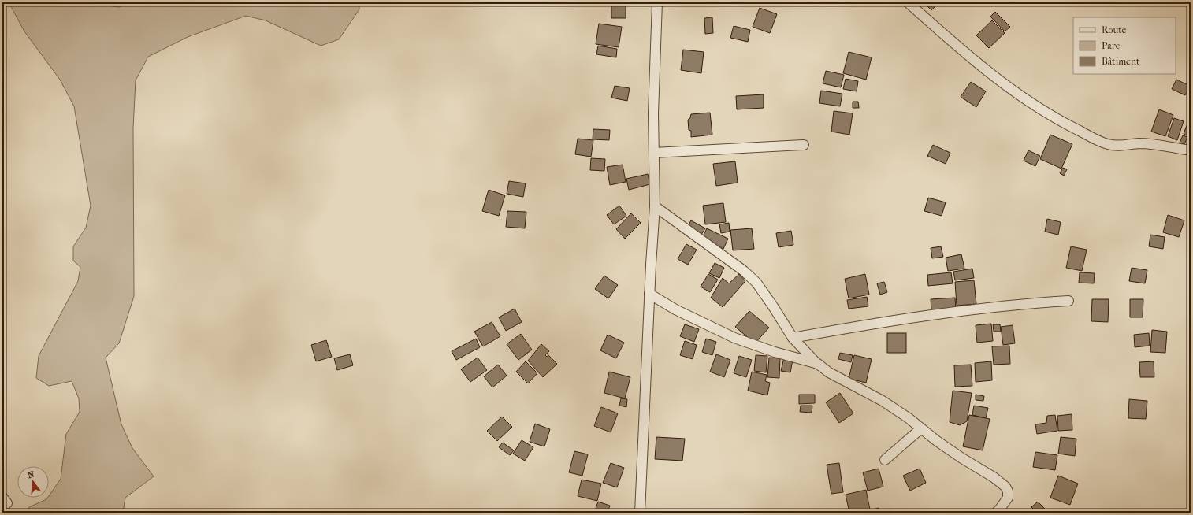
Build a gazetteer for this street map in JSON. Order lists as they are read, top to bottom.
{
  "legend": ["Route", "Parc", "Bâtiment"],
  "north": "top"
}
